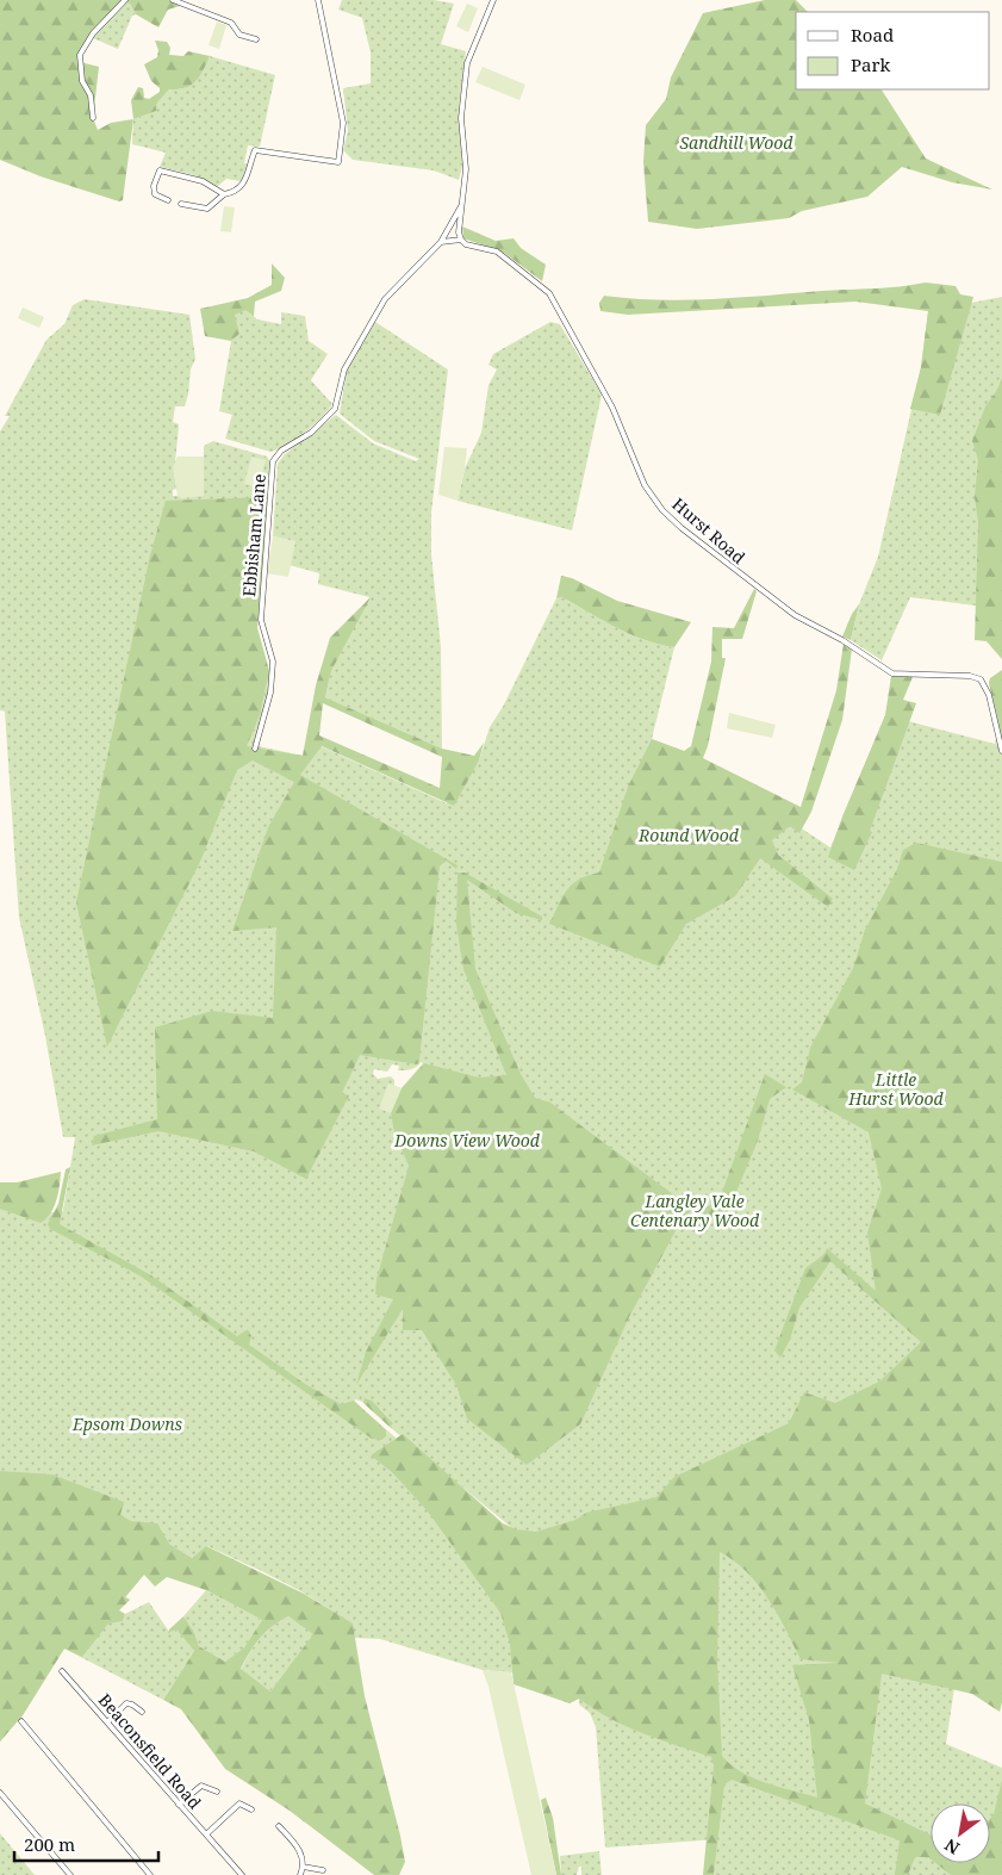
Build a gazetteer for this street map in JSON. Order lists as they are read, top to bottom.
{
  "streets": {
    "street": ["Hurst Road", "Ebbisham Lane", "Beaconsfield Road"]
  },
  "crossings": [
    ["Hurst Road", "Ebbisham Lane"]
  ],
  "parks": [
    "Sandhill Wood",
    "Round Wood",
    "Little Hurst Wood",
    "Downs View Wood",
    "Langley Vale Centenary Wood",
    "Epsom Downs"
  ],
  "legend": ["Road", "Park"],
  "scale_bar": "200 m",
  "north": "bottom left"
}
